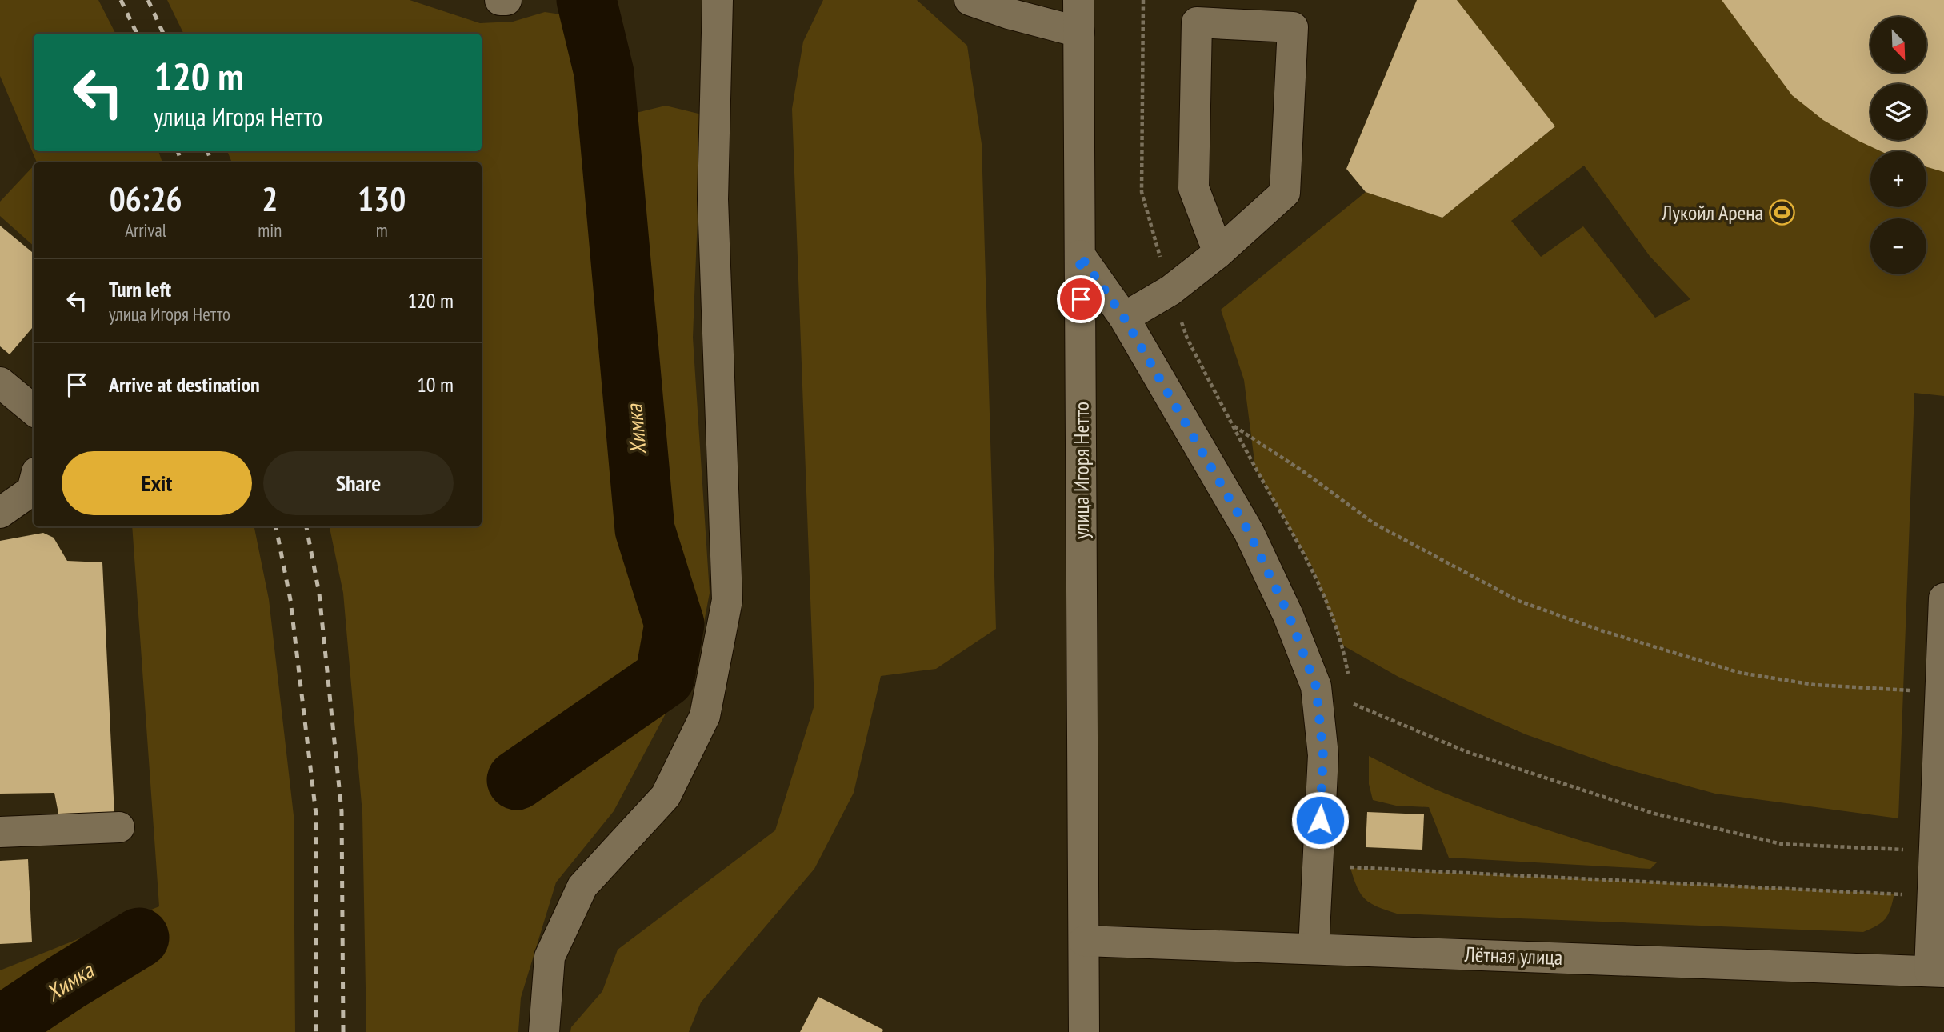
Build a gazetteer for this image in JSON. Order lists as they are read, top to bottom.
{
  "streets": {
    "street": ["улица Игоря Нетто", "Лётная улица"]
  },
  "crossings": [
    ["улица Игоря Нетто", "Лётная улица"]
  ],
  "water": ["Химка"],
  "places": {
    "sports": ["Лукойл Арена"]
  },
  "north": "bottom right",
  "page": {
    "map_buttons": ["+", "−"],
    "turn": ["120 m", "улица Игоря Нетто"],
    "eta": [
      "06:26",
      "Arrival",
      "2",
      "min",
      "130",
      "m"
    ],
    "list": [
      {
        "name": "Turn left",
        "note": "улица Игоря Нетто",
        "value": "120 m"
      },
      {
        "name": "Arrive at destination",
        "value": "10 m"
      }
    ],
    "buttons": ["Exit", "Share"]
  }
}
